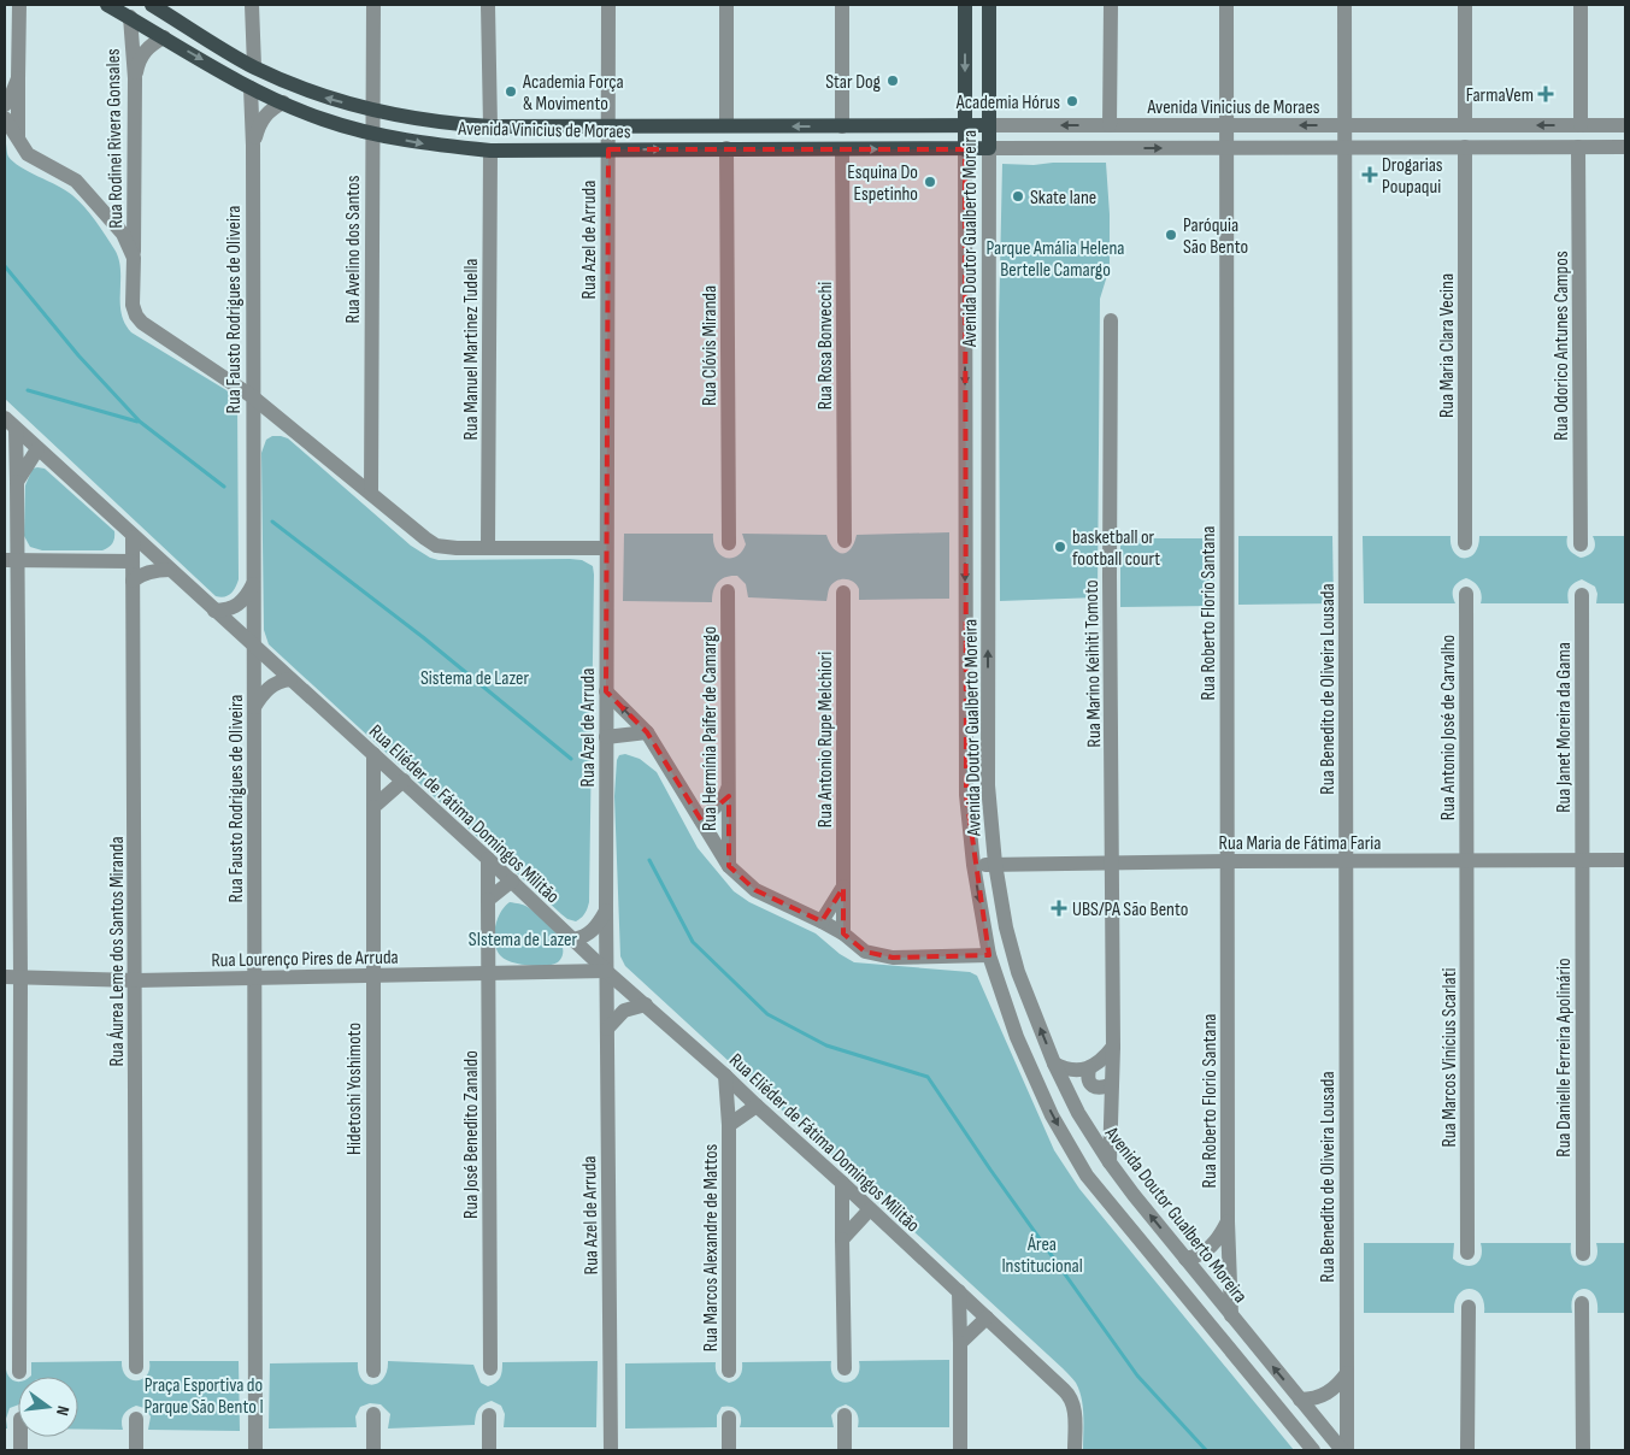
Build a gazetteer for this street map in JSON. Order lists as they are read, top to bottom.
{
  "streets": {
    "main road": ["Avenida Vinicius de Moraes", "Avenida Doutor Gualberto Moreira"],
    "street": [
      "Rua Rodinei Rivera Gonsales",
      "Rua Azel de Arruda",
      "Rua Avelino dos Santos",
      "Rua Fausto Rodrigues de Oliveira",
      "Rua Clóvis Miranda",
      "Rua Rosa Bonvecchi",
      "Rua Maria Clara Vecina",
      "Rua Odorico Antunes Campos",
      "Rua Manuel Martinez Tudella",
      "Rua Roberto Florio Santana",
      "Rua Marino Keihiti Tomoto",
      "Rua Benedito de Oliveira Lousada",
      "Rua Antonio José de Carvalho",
      "Rua Janet Moreira da Gama",
      "Rua Hermínia Paifer de Camargo",
      "Rua Antonio Rupe Melchiori",
      "Rua Eliéder de Fátima Domingos Militão",
      "Rua Maria de Fátima Faria",
      "Rua Áurea Leme dos Santos Miranda",
      "Rua Lourenço Pires de Arruda",
      "Rua Marcos Vinícius Scarlati",
      "Rua Danielle Ferreira Apolinário",
      "Hidetoshi Yoshimoto",
      "Rua José Benedito Zanaldo",
      "Rua Marcos Alexandre de Mattos"
    ]
  },
  "crossings": [
    ["Avenida Vinicius de Moraes", "Rua Rodinei Rivera Gonsales"],
    ["Avenida Vinicius de Moraes", "Avenida Doutor Gualberto Moreira"],
    ["Avenida Vinicius de Moraes", "Rua Azel de Arruda"],
    ["Avenida Vinicius de Moraes", "Rua Avelino dos Santos"],
    ["Avenida Vinicius de Moraes", "Rua Fausto Rodrigues de Oliveira"],
    ["Avenida Vinicius de Moraes", "Rua Clóvis Miranda"],
    ["Avenida Vinicius de Moraes", "Rua Rosa Bonvecchi"],
    ["Avenida Vinicius de Moraes", "Rua Maria Clara Vecina"],
    ["Avenida Vinicius de Moraes", "Rua Odorico Antunes Campos"],
    ["Avenida Vinicius de Moraes", "Rua Manuel Martinez Tudella"],
    ["Avenida Vinicius de Moraes", "Rua Roberto Florio Santana"],
    ["Avenida Vinicius de Moraes", "Rua Benedito de Oliveira Lousada"],
    ["Rua Rodinei Rivera Gonsales", "Rua Fausto Rodrigues de Oliveira"],
    ["Avenida Doutor Gualberto Moreira", "Rua Roberto Florio Santana"],
    ["Avenida Doutor Gualberto Moreira", "Rua Marino Keihiti Tomoto"],
    ["Avenida Doutor Gualberto Moreira", "Rua Maria de Fátima Faria"],
    ["Rua Azel de Arruda", "Rua Eliéder de Fátima Domingos Militão"],
    ["Rua Azel de Arruda", "Rua Lourenço Pires de Arruda"],
    ["Rua Fausto Rodrigues de Oliveira", "Rua Eliéder de Fátima Domingos Militão"],
    ["Rua Fausto Rodrigues de Oliveira", "Rua Lourenço Pires de Arruda"],
    ["Rua Roberto Florio Santana", "Rua Maria de Fátima Faria"],
    ["Rua Marino Keihiti Tomoto", "Rua Maria de Fátima Faria"],
    ["Rua Benedito de Oliveira Lousada", "Rua Maria de Fátima Faria"],
    ["Rua Antonio José de Carvalho", "Rua Maria de Fátima Faria"],
    ["Rua Antonio José de Carvalho", "Rua Marcos Vinícius Scarlati"],
    ["Rua Janet Moreira da Gama", "Rua Maria de Fátima Faria"],
    ["Rua Janet Moreira da Gama", "Rua Danielle Ferreira Apolinário"],
    ["Rua Eliéder de Fátima Domingos Militão", "Rua Áurea Leme dos Santos Miranda"],
    ["Rua Eliéder de Fátima Domingos Militão", "Rua Lourenço Pires de Arruda"],
    ["Rua Eliéder de Fátima Domingos Militão", "Hidetoshi Yoshimoto"],
    ["Rua Eliéder de Fátima Domingos Militão", "Rua José Benedito Zanaldo"],
    ["Rua Eliéder de Fátima Domingos Militão", "Rua Marcos Alexandre de Mattos"],
    ["Rua Maria de Fátima Faria", "Rua Marcos Vinícius Scarlati"],
    ["Rua Maria de Fátima Faria", "Rua Danielle Ferreira Apolinário"],
    ["Rua Áurea Leme dos Santos Miranda", "Rua Lourenço Pires de Arruda"],
    ["Rua Lourenço Pires de Arruda", "Hidetoshi Yoshimoto"],
    ["Rua Lourenço Pires de Arruda", "Rua José Benedito Zanaldo"]
  ],
  "parks": [
    "Parque Amália Helena Bertelle Camargo",
    "Sistema de Lazer",
    "SIstema de Lazer",
    "Área Institucional",
    "Praça Esportiva do Parque São Bento I"
  ],
  "places": {
    "other": [
      "Star Dog",
      "Academia Força & Movimento",
      "Academia Hórus",
      "Esquina Do Espetinho",
      "Skate lane",
      "Paróquia São Bento",
      "basketball or football court"
    ],
    "health": ["FarmaVem", "Drogarias Poupaqui", "UBS/PA São Bento"]
  },
  "north": "right"
}
